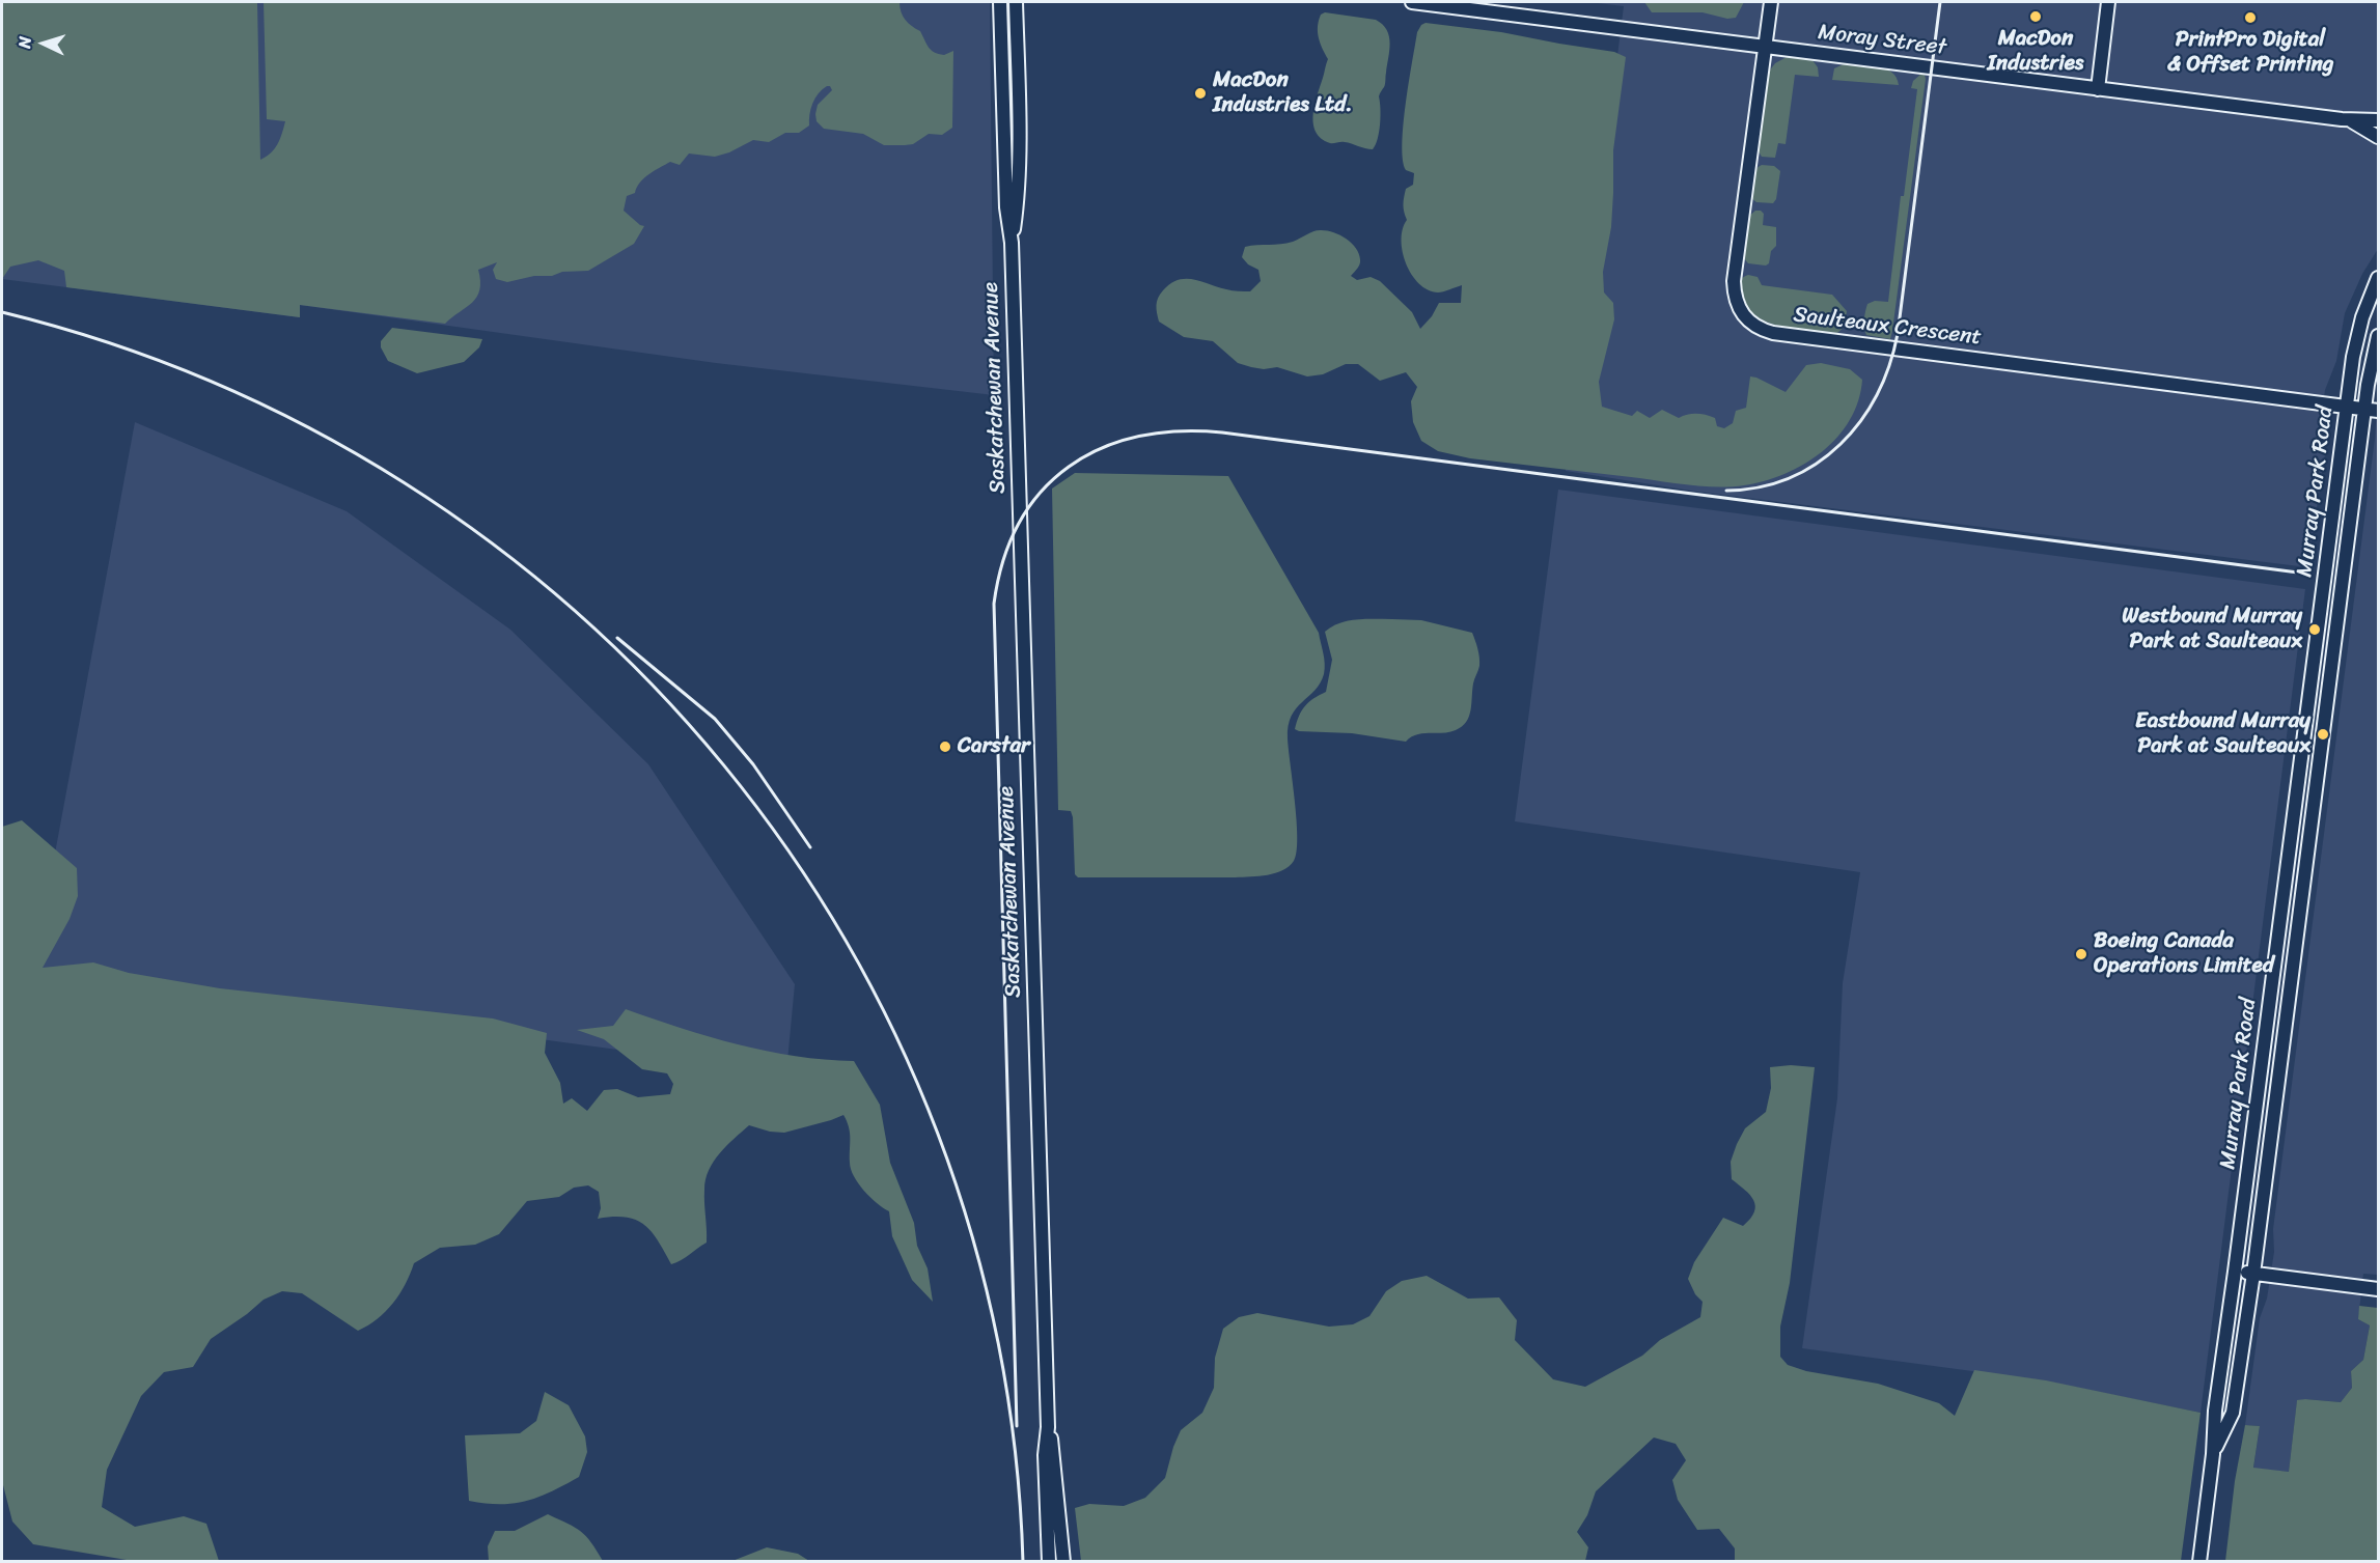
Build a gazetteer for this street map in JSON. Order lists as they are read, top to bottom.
{
  "streets": {
    "street": [
      "Moray Street",
      "Saulteaux Crescent",
      "Saskatchewan Avenue",
      "Murray Park Road"
    ]
  },
  "crossings": [
    ["Moray Street", "Saulteaux Crescent"],
    ["Saulteaux Crescent", "Murray Park Road"]
  ],
  "places": [
    "MacDon Industries",
    "PrintPro Digital & Offset Printing",
    "MacDon Industries Ltd.",
    "Westbound Murray Park at Saulteaux",
    "Eastbound Murray Park at Saulteaux",
    "Carstar",
    "Boeing Canada Operations Limited"
  ],
  "north": "left"
}
